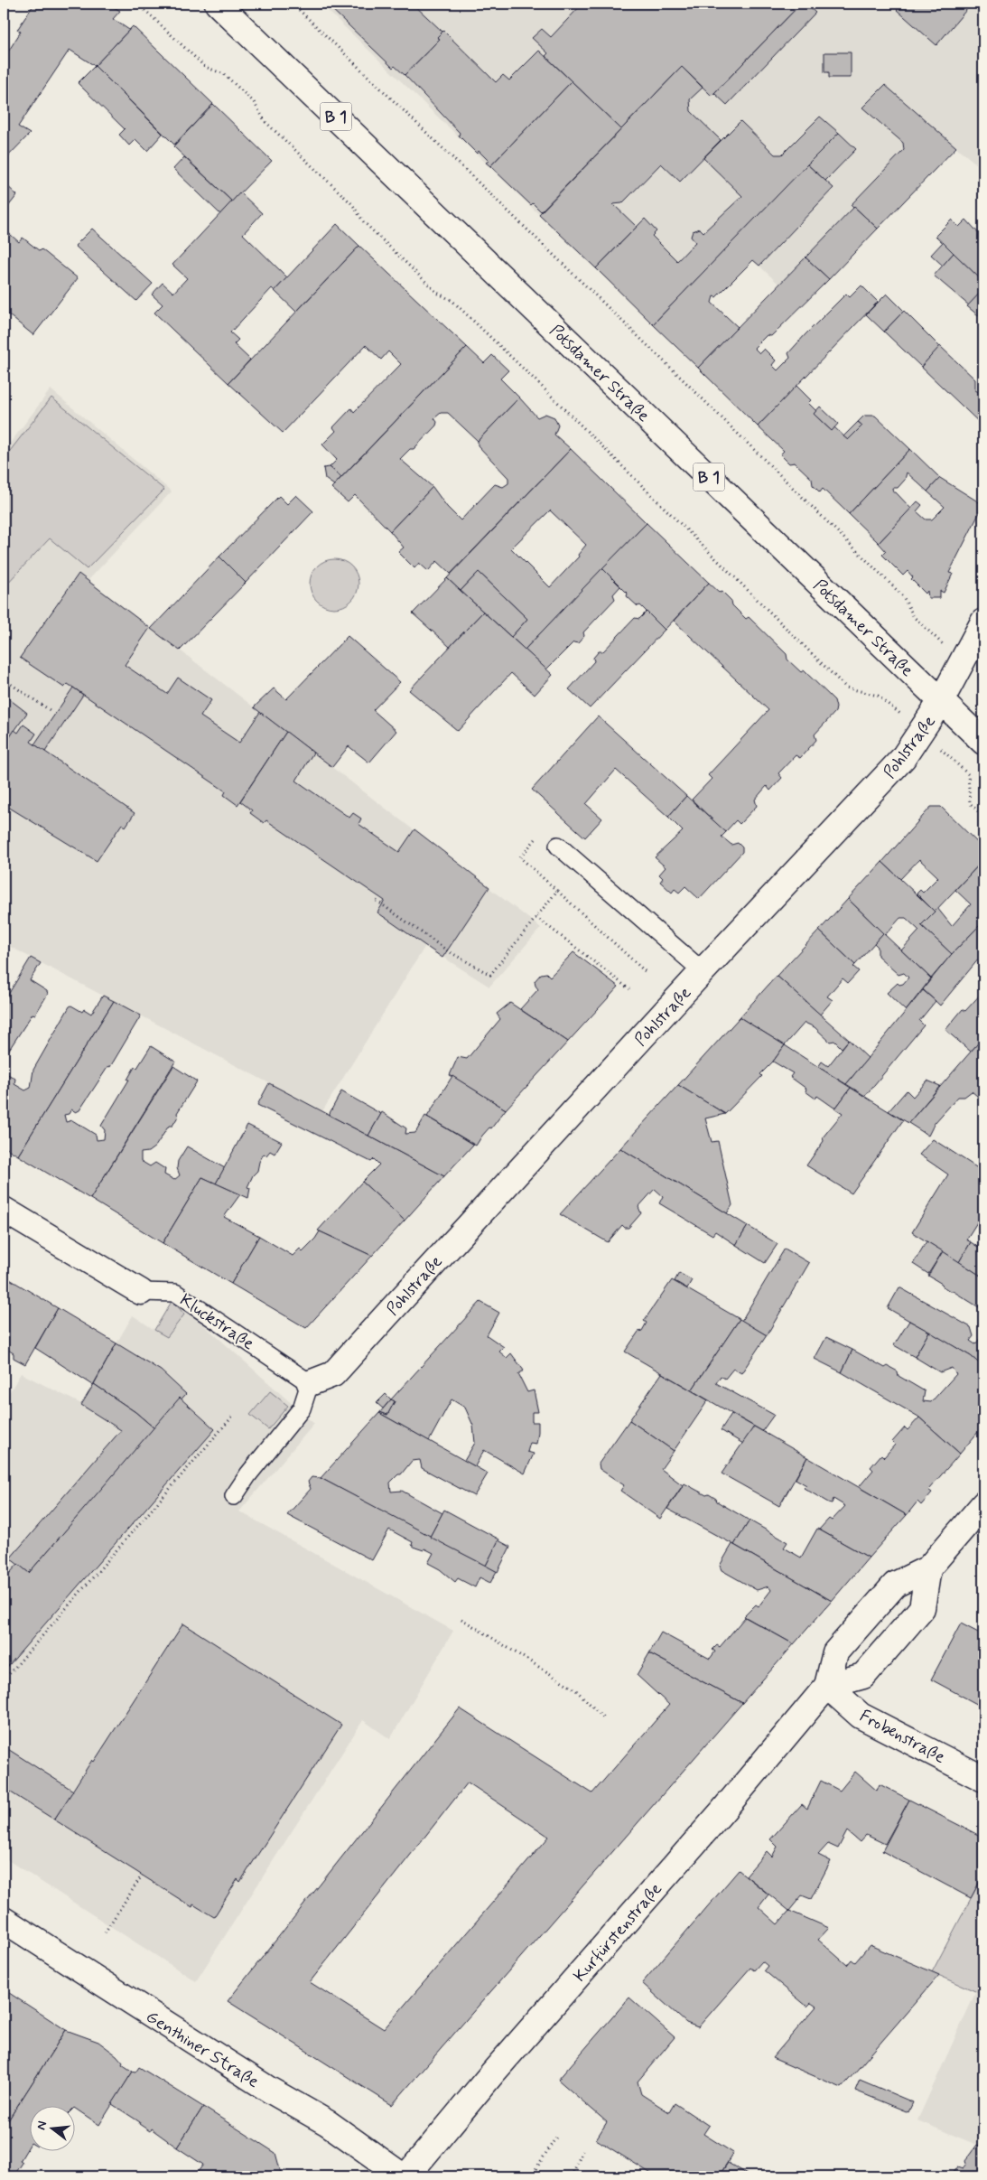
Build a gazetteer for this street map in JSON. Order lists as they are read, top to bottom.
{
  "streets": {
    "street": [
      "B 1",
      "Potsdamer Straße",
      "Pohlstraße",
      "Kluckstraße",
      "Frobenstraße",
      "Kurfürstenstraße",
      "Genthiner Straße"
    ]
  },
  "crossings": [
    ["Potsdamer Straße", "Pohlstraße"],
    ["Pohlstraße", "Kluckstraße"],
    ["Frobenstraße", "Kurfürstenstraße"]
  ],
  "north": "left"
}
